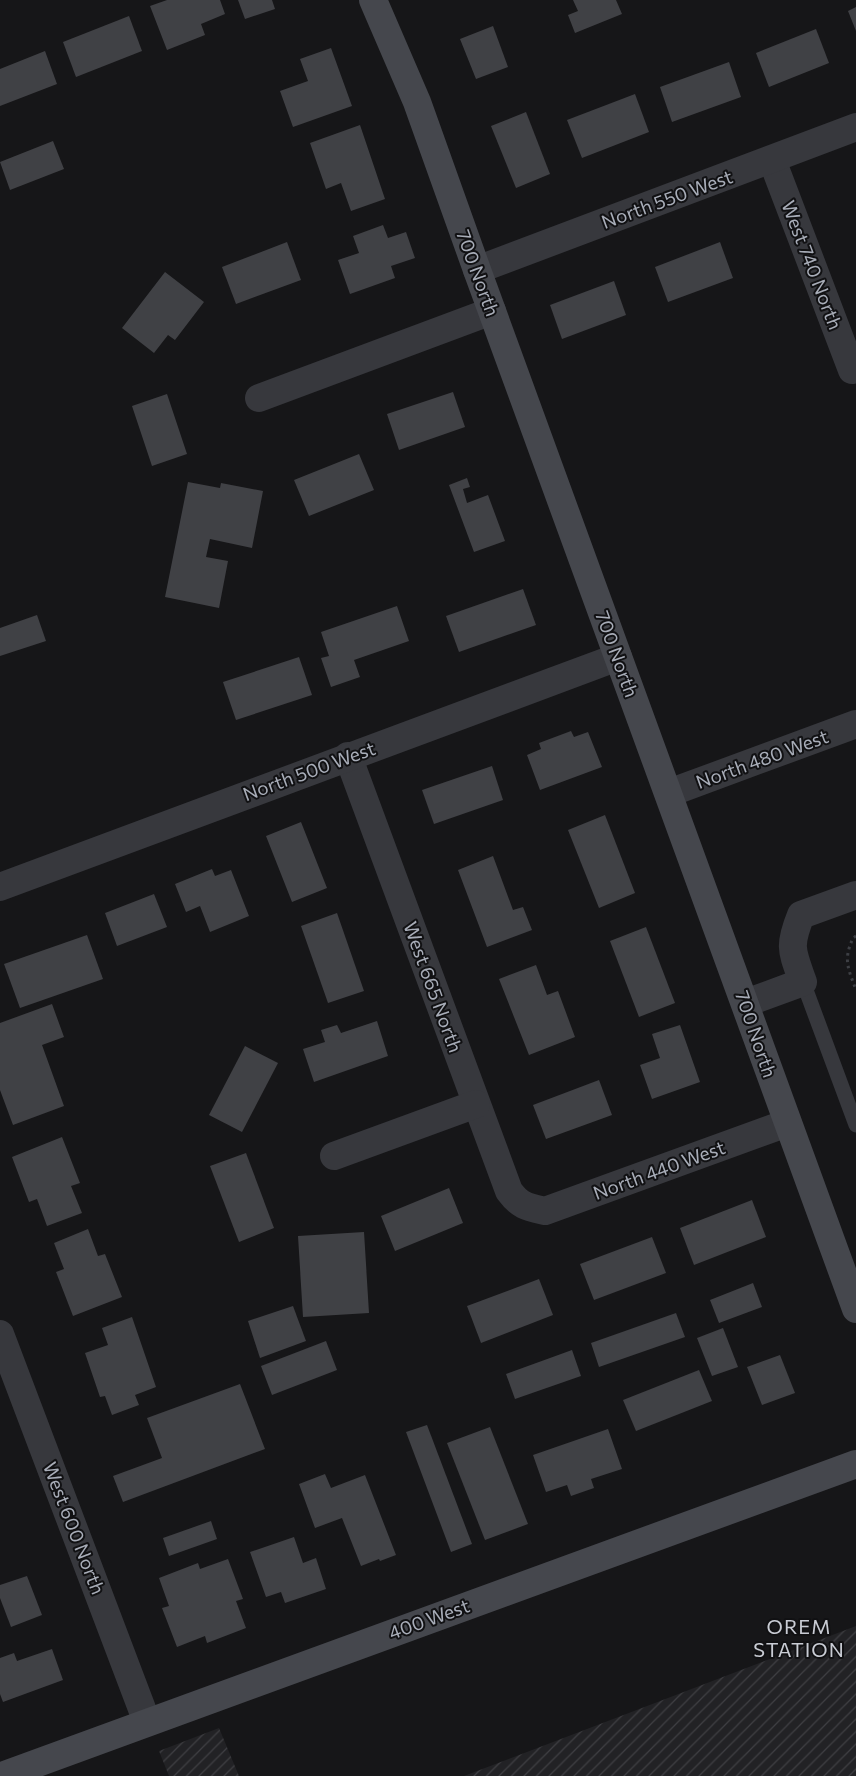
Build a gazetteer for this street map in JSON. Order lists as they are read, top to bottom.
{
  "streets": {
    "street": [
      "North 550 West",
      "West 740 North",
      "700 North",
      "North 480 West",
      "North 500 West",
      "West 665 North",
      "North 440 West",
      "West 600 North",
      "400 West"
    ]
  },
  "crossings": [
    ["North 550 West", "West 740 North"],
    ["North 550 West", "700 North"],
    ["700 North", "North 480 West"],
    ["700 North", "North 500 West"],
    ["700 North", "North 440 West"],
    ["North 500 West", "West 665 North"],
    ["West 665 North", "North 440 West"],
    ["West 600 North", "400 West"]
  ],
  "districts": ["OREM STATION"]
}
